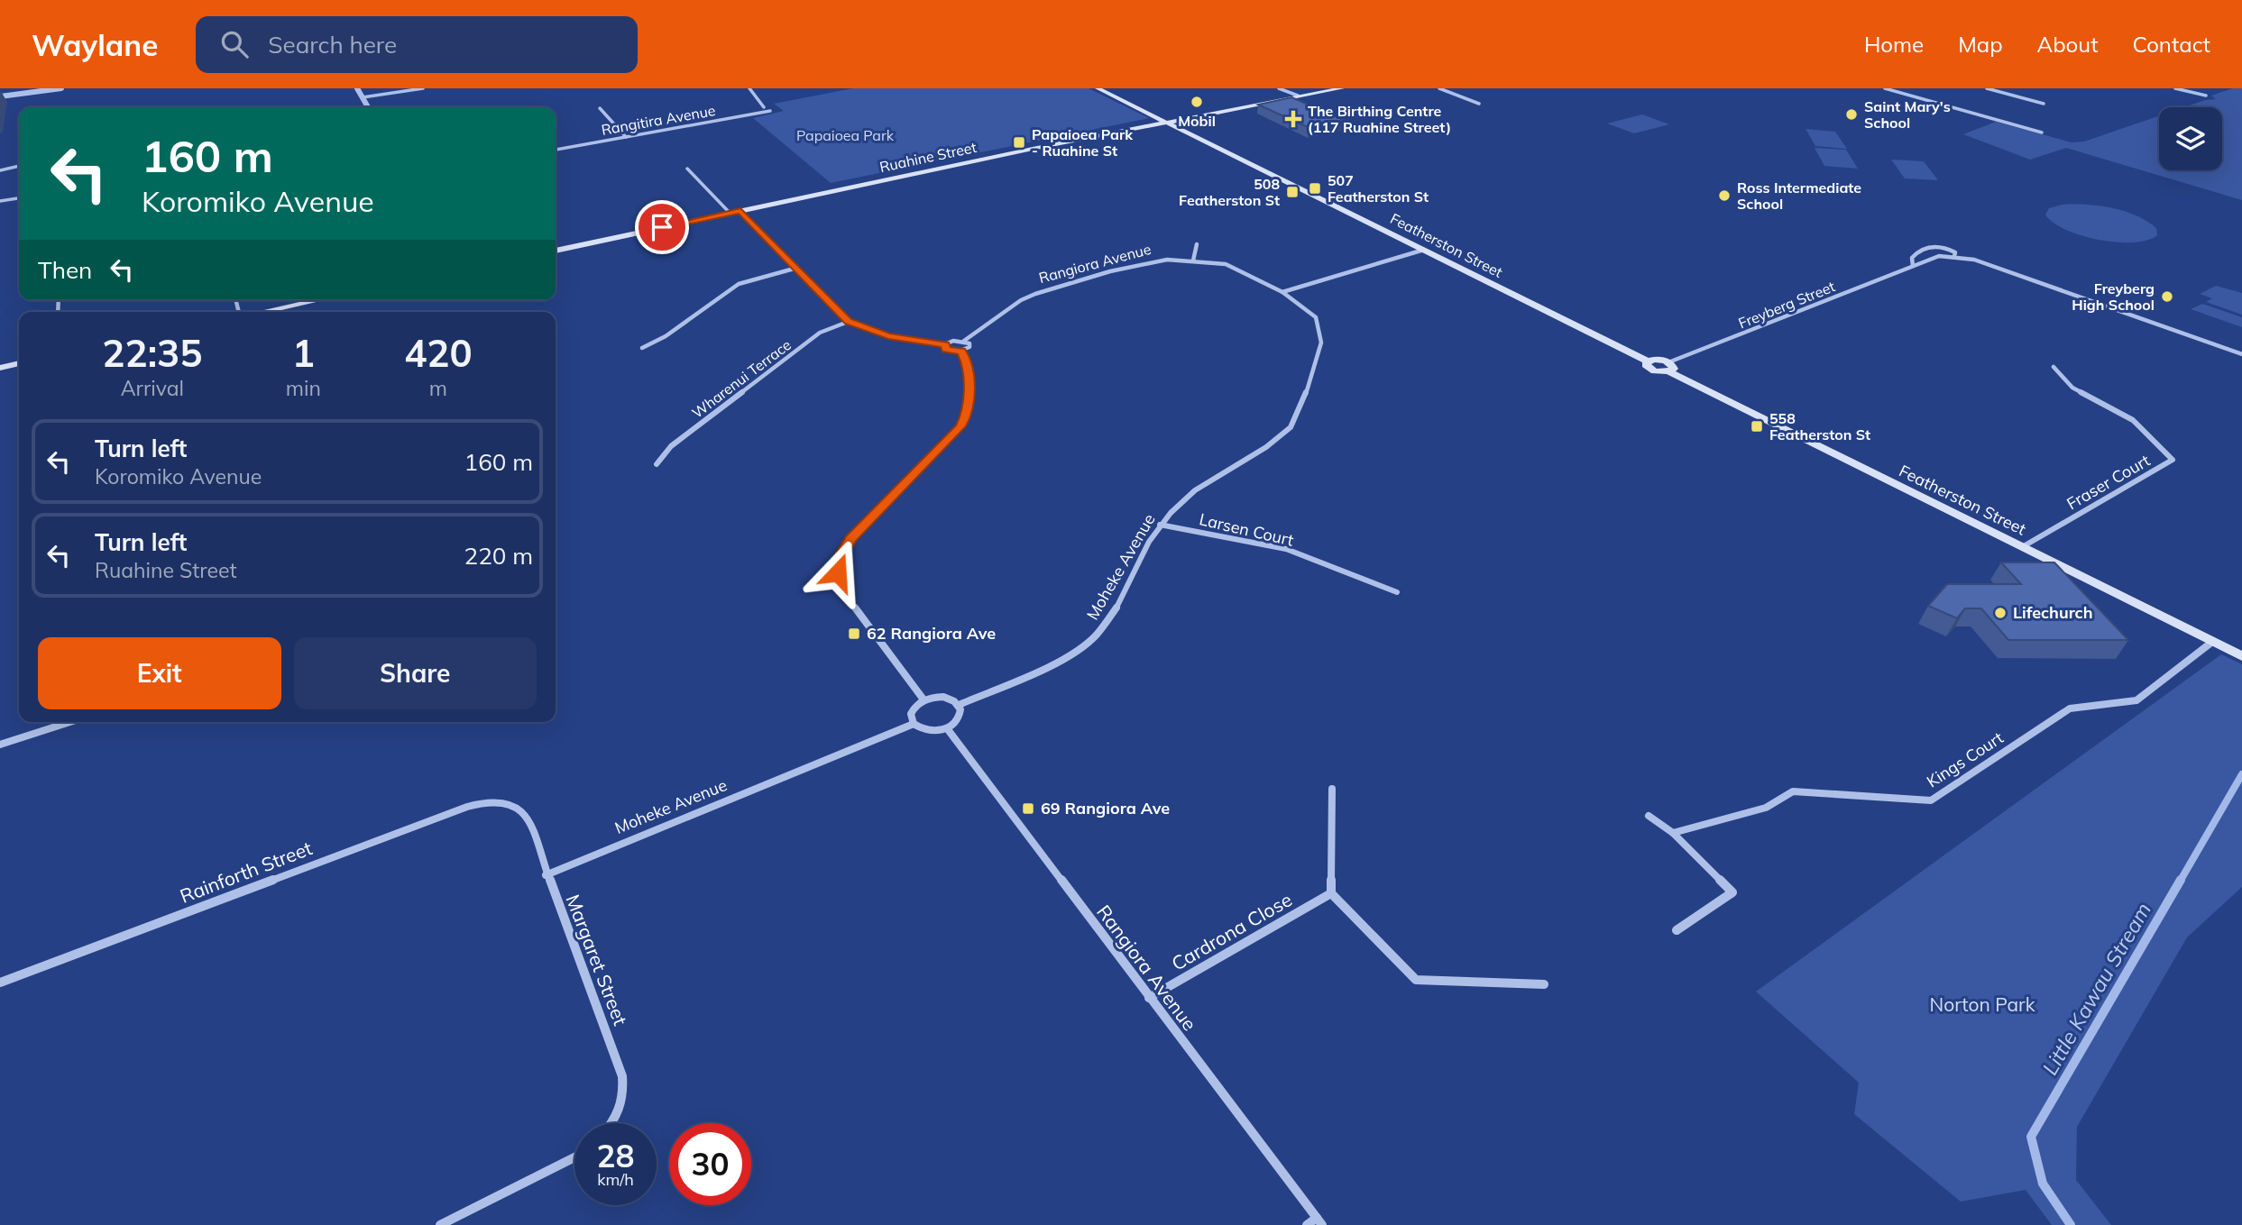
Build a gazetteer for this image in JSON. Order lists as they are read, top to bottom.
{
  "streets": {
    "main road": ["Ruahine Street", "Featherston Street"],
    "street": [
      "Rangitira Avenue",
      "Rangiora Avenue",
      "Freyberg Street",
      "Wharenui Terrace",
      "Fraser Court",
      "Larsen Court",
      "Moheke Avenue",
      "Kings Court",
      "Rainforth Street",
      "Cardrona Close",
      "Margaret Street"
    ]
  },
  "crossings": [
    ["Ruahine Street", "Featherston Street"],
    ["Featherston Street", "Freyberg Street"],
    ["Featherston Street", "Fraser Court"],
    ["Featherston Street", "Kings Court"],
    ["Rangiora Avenue", "Moheke Avenue"],
    ["Rangiora Avenue", "Cardrona Close"],
    ["Larsen Court", "Moheke Avenue"],
    ["Moheke Avenue", "Margaret Street"],
    ["Rainforth Street", "Margaret Street"]
  ],
  "water": ["Little Kawau Stream"],
  "parks": ["Papaioea Park", "Norton Park"],
  "places": {
    "other": [
      "Mobil",
      "Saint Mary's School",
      "Ross Intermediate School",
      "Freyberg High School",
      "Lifechurch"
    ],
    "health": ["The Birthing Centre (117 Ruahine Street)"],
    "transit": [
      "Papaioea Park - Ruahine St",
      "507 Featherston St",
      "508 Featherston St",
      "558 Featherston St",
      "62 Rangiora Ave",
      "69 Rangiora Ave"
    ]
  },
  "page": {
    "header": "Waylane",
    "search": "Search here",
    "nav": [
      "Home",
      "Map",
      "About",
      "Contact"
    ],
    "turn": ["160 m", "Koromiko Avenue"],
    "then": "Then",
    "eta": [
      "22:35",
      "Arrival",
      "1",
      "min",
      "420",
      "m"
    ],
    "list": [
      {
        "name": "Turn left",
        "note": "Koromiko Avenue",
        "value": "160 m"
      },
      {
        "name": "Turn left",
        "note": "Ruahine Street",
        "value": "220 m"
      }
    ],
    "buttons": ["Exit", "Share"],
    "speed": "28 km/h",
    "limit": "30"
  }
}
